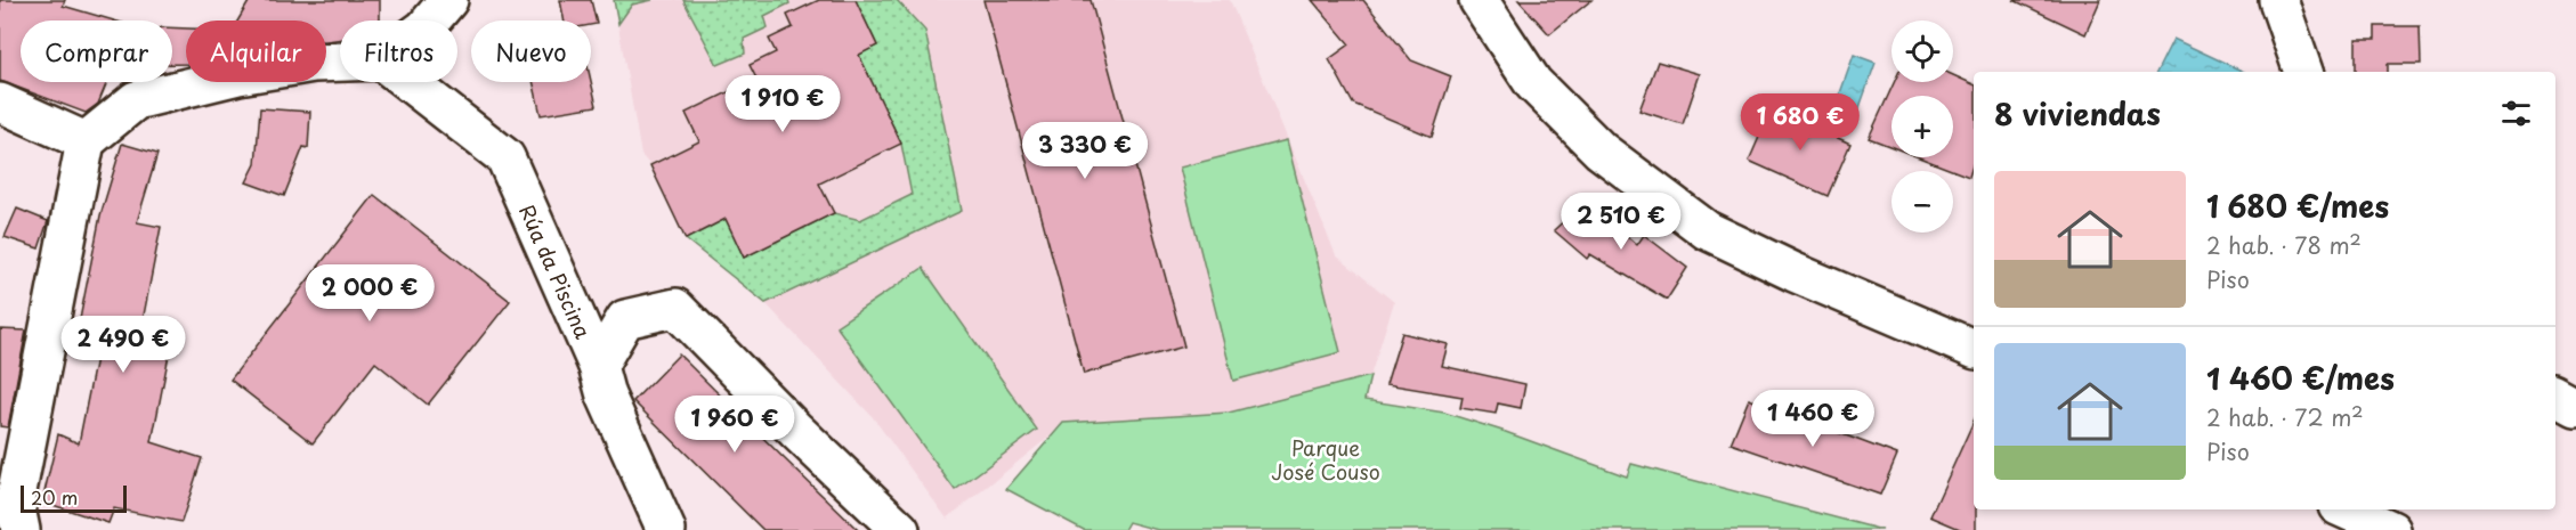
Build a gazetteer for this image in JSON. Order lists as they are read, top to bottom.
{
  "streets": {
    "street": ["Rúa da Piscina"]
  },
  "parks": ["Parque José Couso"],
  "scale_bar": "20 m",
  "page": {
    "map_buttons": ["+", "−"],
    "chip": [
      "Comprar",
      "Alquilar",
      "Filtros",
      "Nuevo"
    ],
    "heading": "8 viviendas",
    "price": [
      "1 910 €",
      "1 680 €",
      "3 330 €",
      "2 510 €",
      "2 000 €",
      "2 490 €",
      "1 460 €",
      "1 960 €"
    ],
    "list": [
      {
        "name": "1 680 €/mes",
        "note": "2 hab. · 78 m² · Piso"
      },
      {
        "name": "1 460 €/mes",
        "note": "2 hab. · 72 m² · Piso"
      }
    ],
    "scale": "20 m"
  }
}
